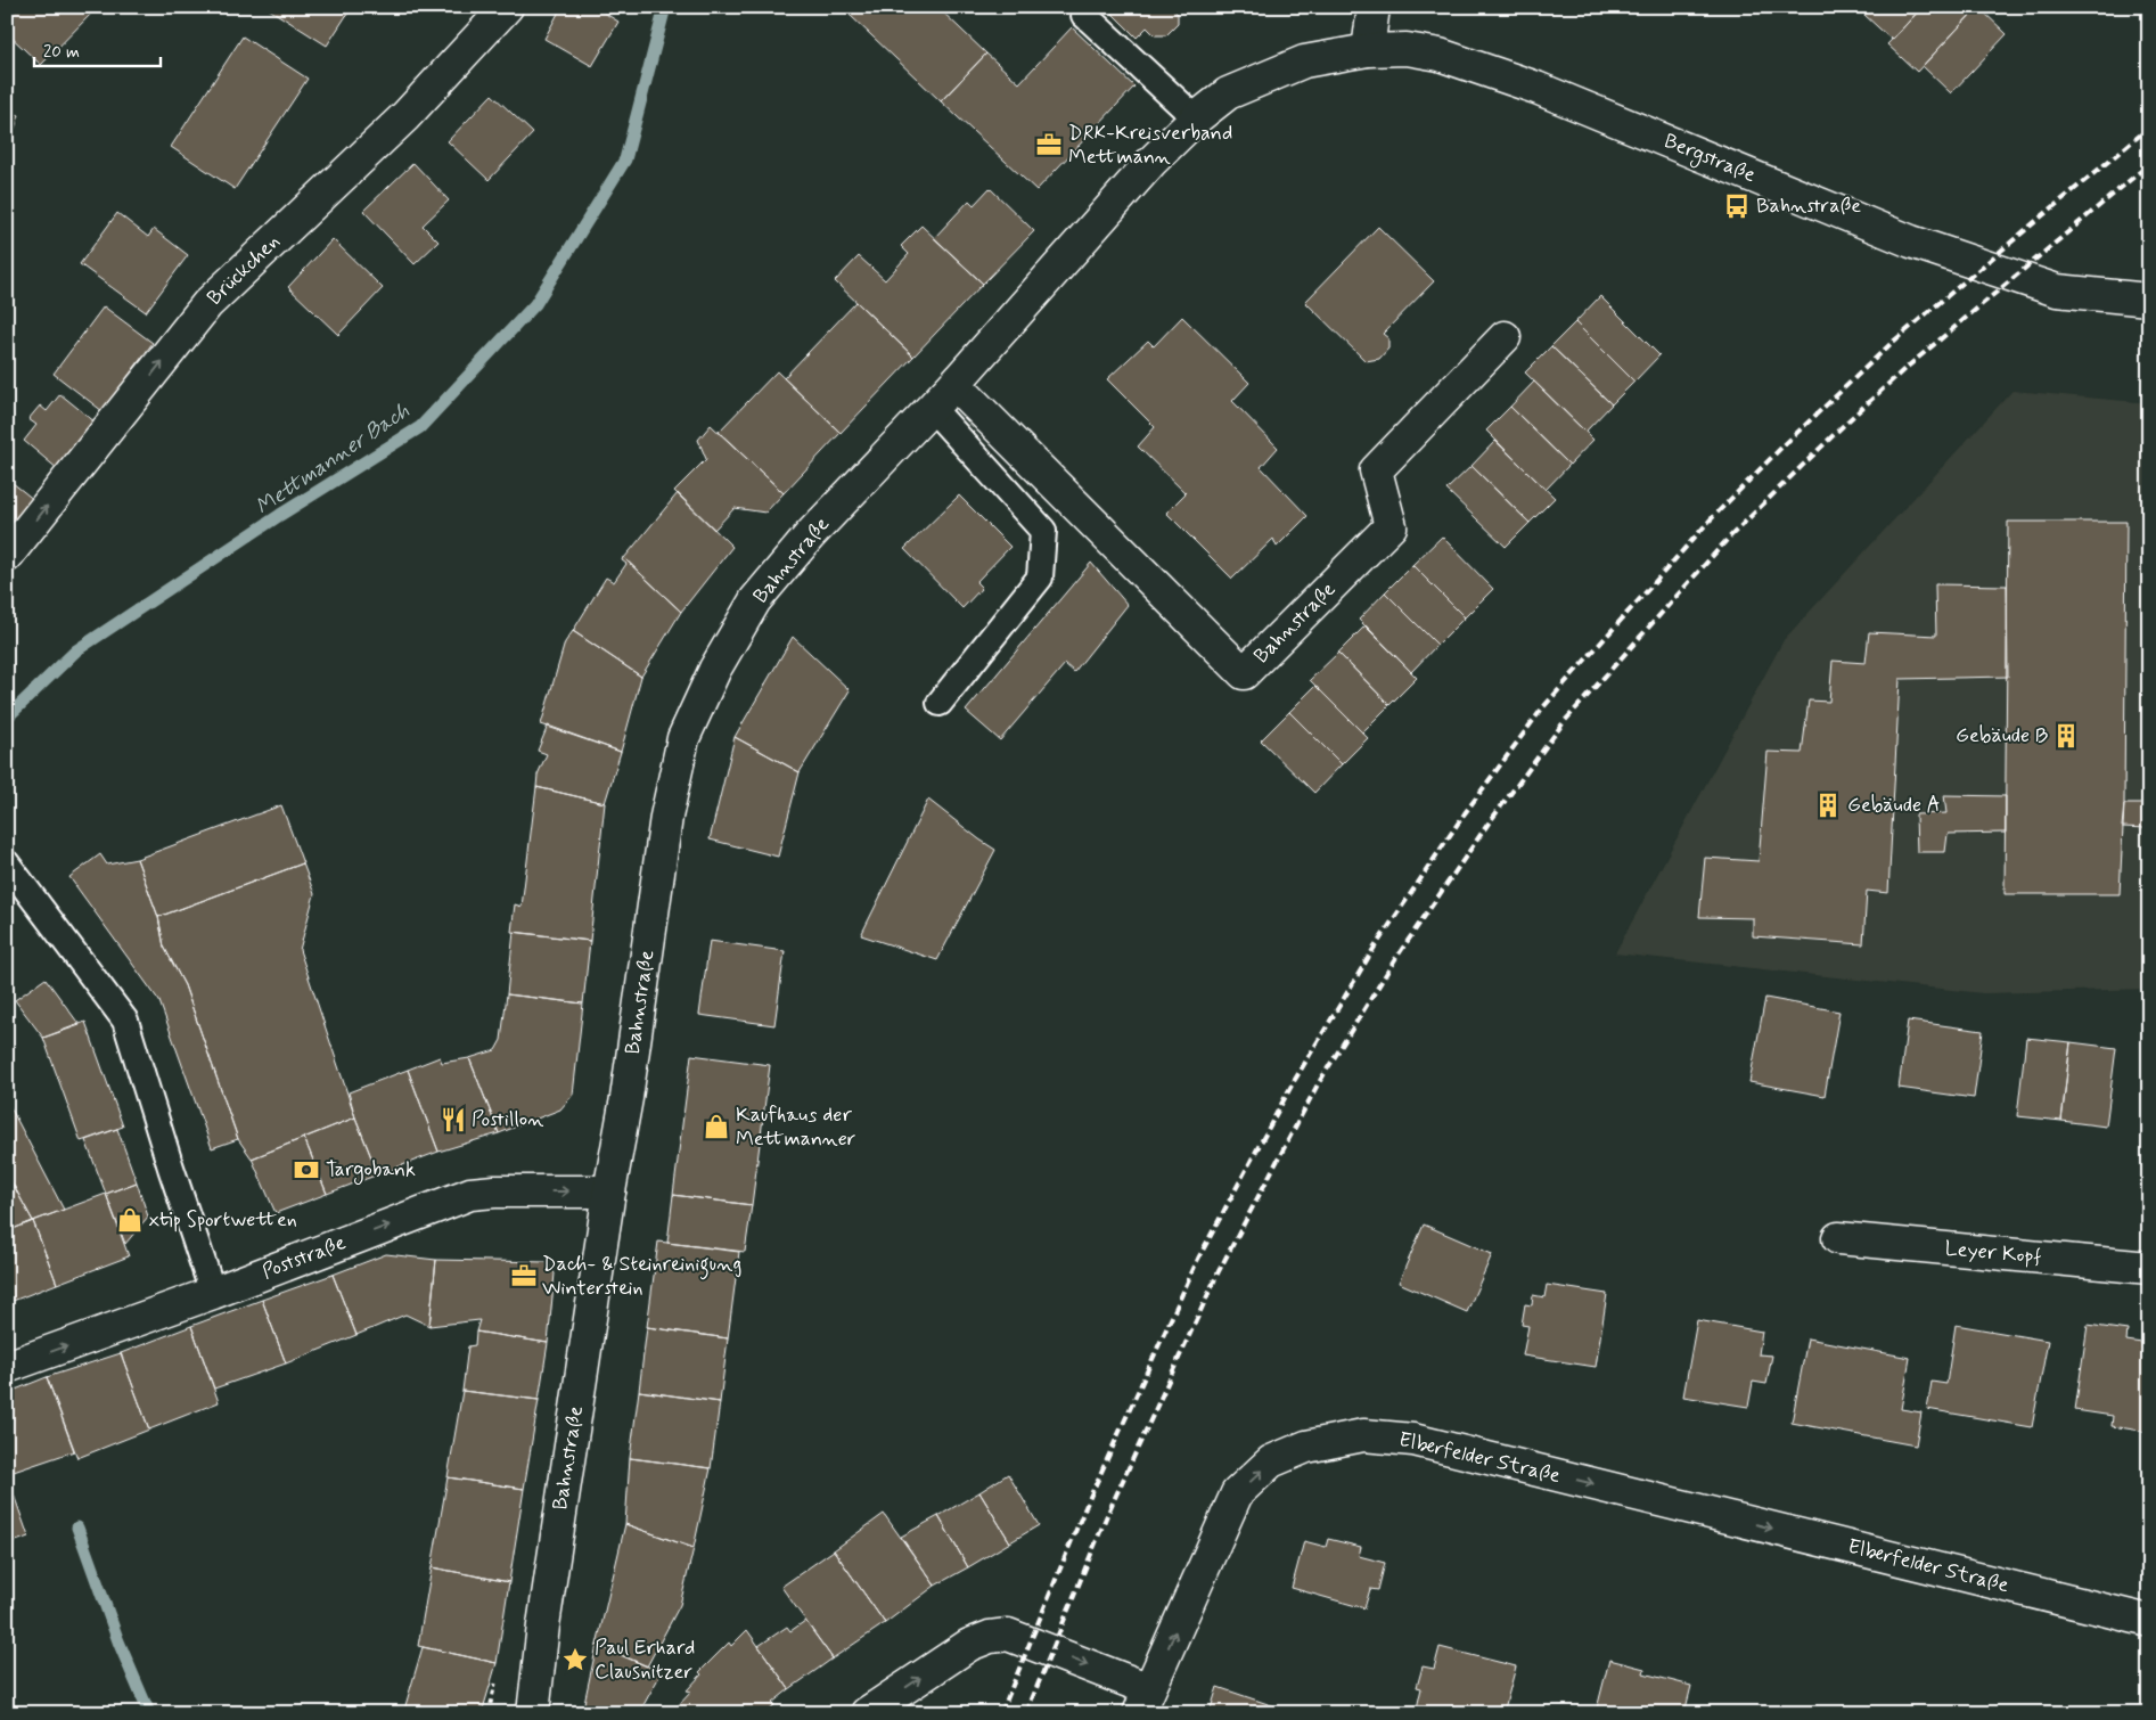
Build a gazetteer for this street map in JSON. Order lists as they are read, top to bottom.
{
  "streets": {
    "street": [
      "Bergstraße",
      "Brückchen",
      "Bahnstraße",
      "Leyer Kopf",
      "Poststraße",
      "Elberfelder Straße"
    ]
  },
  "crossings": [
    ["Bergstraße", "Bahnstraße"],
    ["Bahnstraße", "Poststraße"]
  ],
  "one_way": ["Brückchen", "Poststraße", "Elberfelder Straße"],
  "water": ["Mettmanner Bach"],
  "places": {
    "office": ["DRK-Kreisverband Mettmann", "Dach- & Steinreinigung Winterstein"],
    "bus stop": ["Bahnstraße"],
    "building": ["Gebäude B", "Gebäude A"],
    "restaurant": ["Postillon"],
    "shop": ["Kaufhaus der Mettmanner", "xtip Sportwetten"],
    "bank": ["Targobank"],
    "place": ["Paul Erhard Clausnitzer"]
  },
  "scale_bar": "20 m"
}
